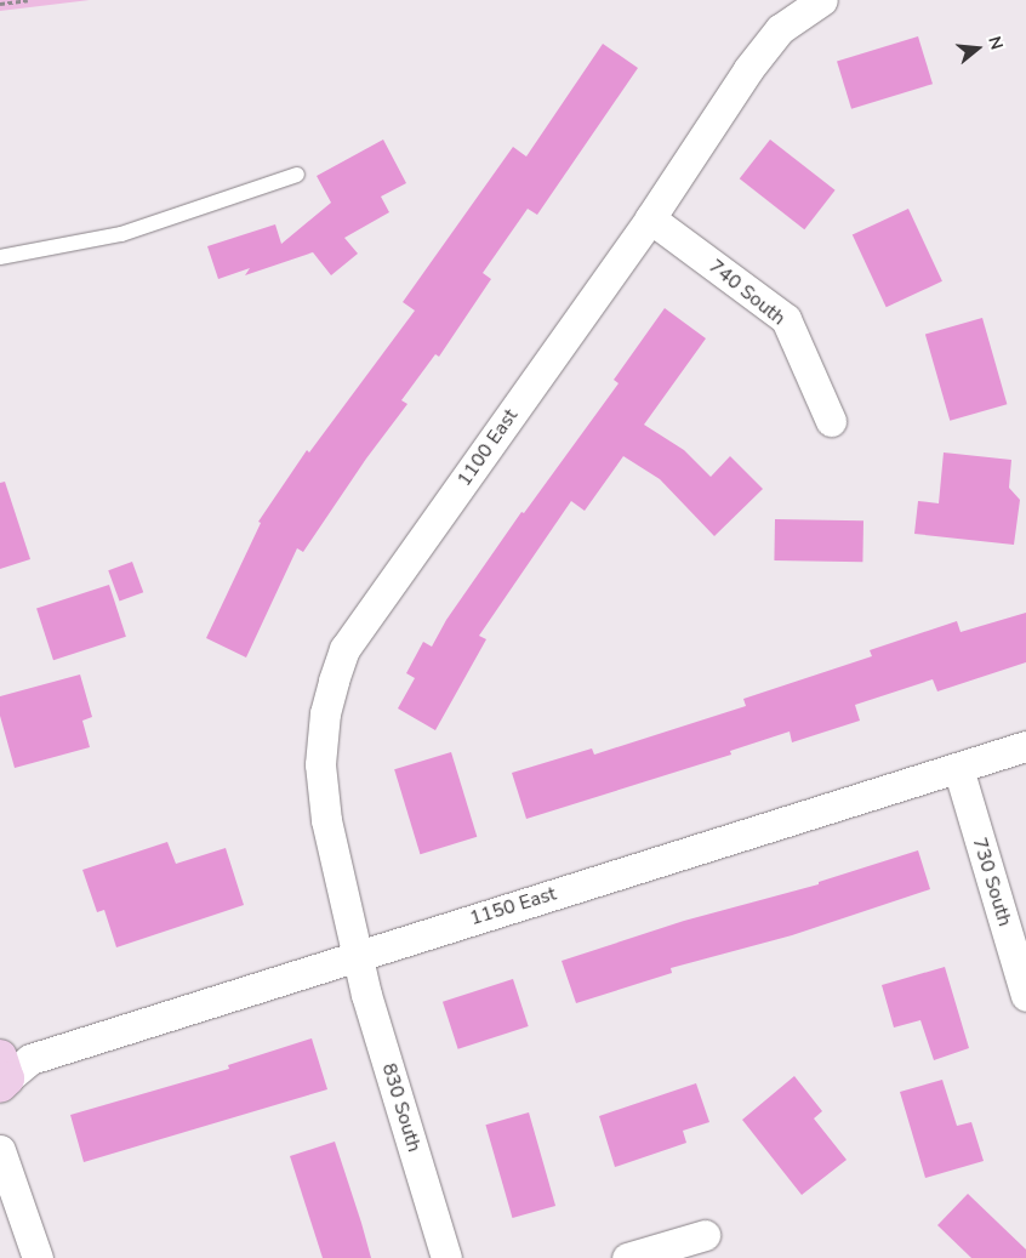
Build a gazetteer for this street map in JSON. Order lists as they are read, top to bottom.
{
  "streets": {
    "street": [
      "740 South",
      "1100 East",
      "730 South",
      "1150 East",
      "830 South"
    ]
  },
  "crossings": [
    ["740 South", "1100 East"],
    ["1100 East", "1150 East"],
    ["1100 East", "830 South"],
    ["730 South", "1150 East"],
    ["1150 East", "830 South"]
  ],
  "north": "right"
}
